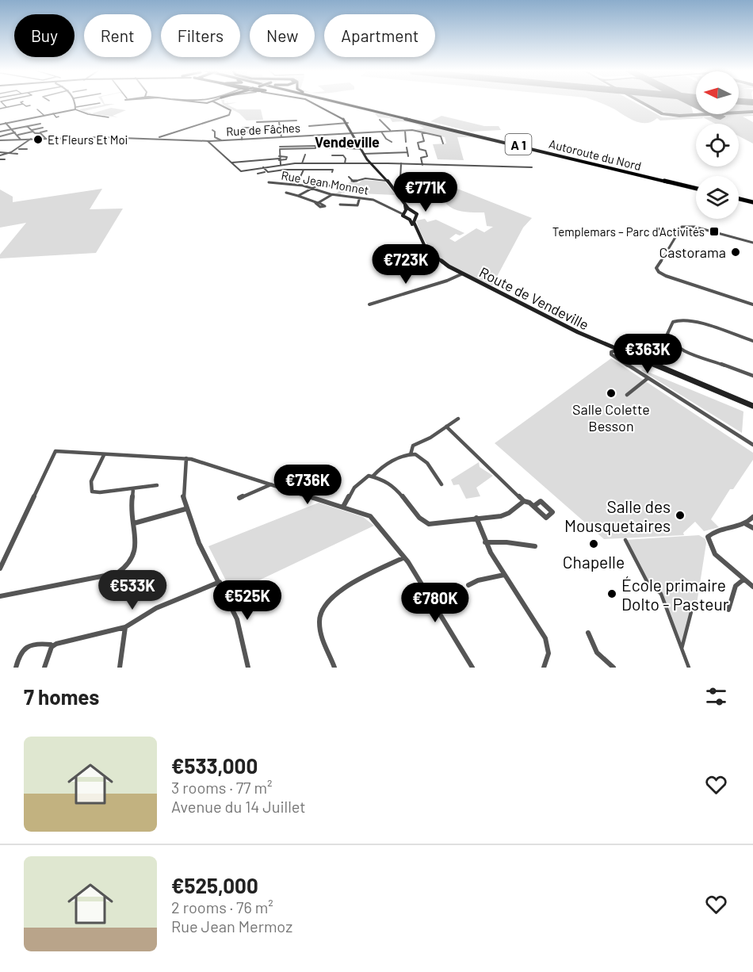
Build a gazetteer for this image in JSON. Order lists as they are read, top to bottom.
{
  "streets": {
    "highway": ["A 1", "Autoroute du Nord"],
    "main road": ["Route de Vendeville"],
    "street": ["Rue de Fâches", "Rue Jean Monnet"]
  },
  "districts": ["Vendeville"],
  "places": {
    "other": [
      "Et Fleurs Et Moi",
      "Castorama",
      "Salle Colette Besson",
      "Salle des Mousquetaires",
      "Chapelle",
      "École primaire Dolto - Pasteur"
    ],
    "transit": ["Templemars – Parc d'Activités"]
  },
  "north": "left",
  "page": {
    "chip": [
      "Buy",
      "Rent",
      "Filters",
      "New",
      "Apartment"
    ],
    "price": [
      "€771K",
      "€723K",
      "€363K",
      "€736K",
      "€533K",
      "€525K",
      "€780K"
    ],
    "heading": "7 homes",
    "list": [
      {
        "name": "€533,000",
        "note": "3 rooms · 77 m² · Avenue du 14 Juillet"
      },
      {
        "name": "€525,000",
        "note": "2 rooms · 76 m² · Rue Jean Mermoz"
      }
    ]
  }
}
